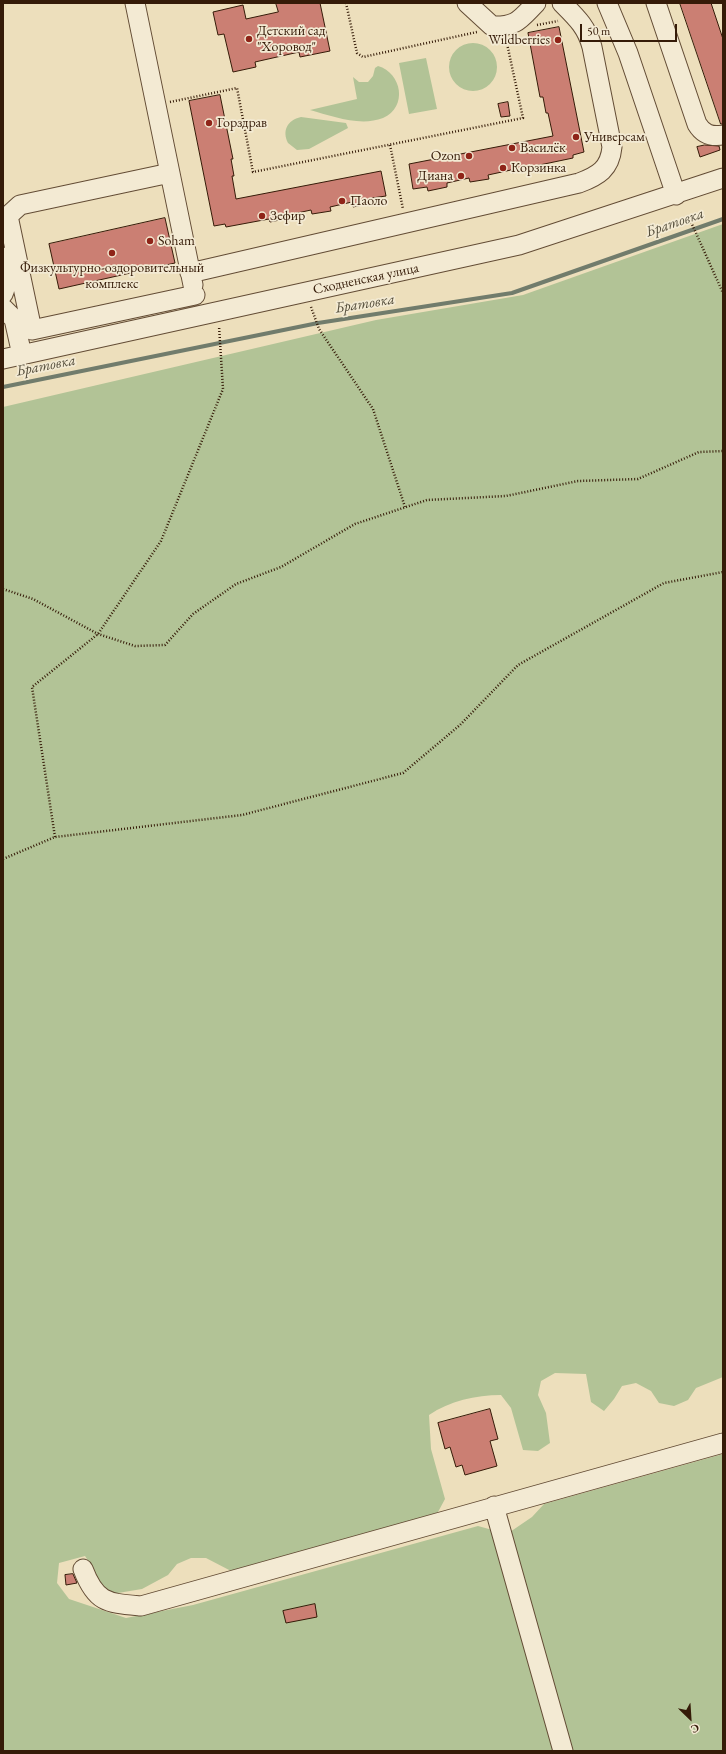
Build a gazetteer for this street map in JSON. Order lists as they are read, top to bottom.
{
  "streets": {
    "street": ["Сходненская улица"]
  },
  "water": ["Братовка"],
  "places": [
    "Детский сад \"Хоровод\"",
    "Wildberries",
    "Горздрав",
    "Универсам",
    "Василёк",
    "Ozon",
    "Корзинка",
    "Диана",
    "Паоло",
    "Зефир",
    "Soham",
    "Физкультурно-оздоровительный комплекс"
  ],
  "scale_bar": "50 m",
  "north": "bottom right"
}
